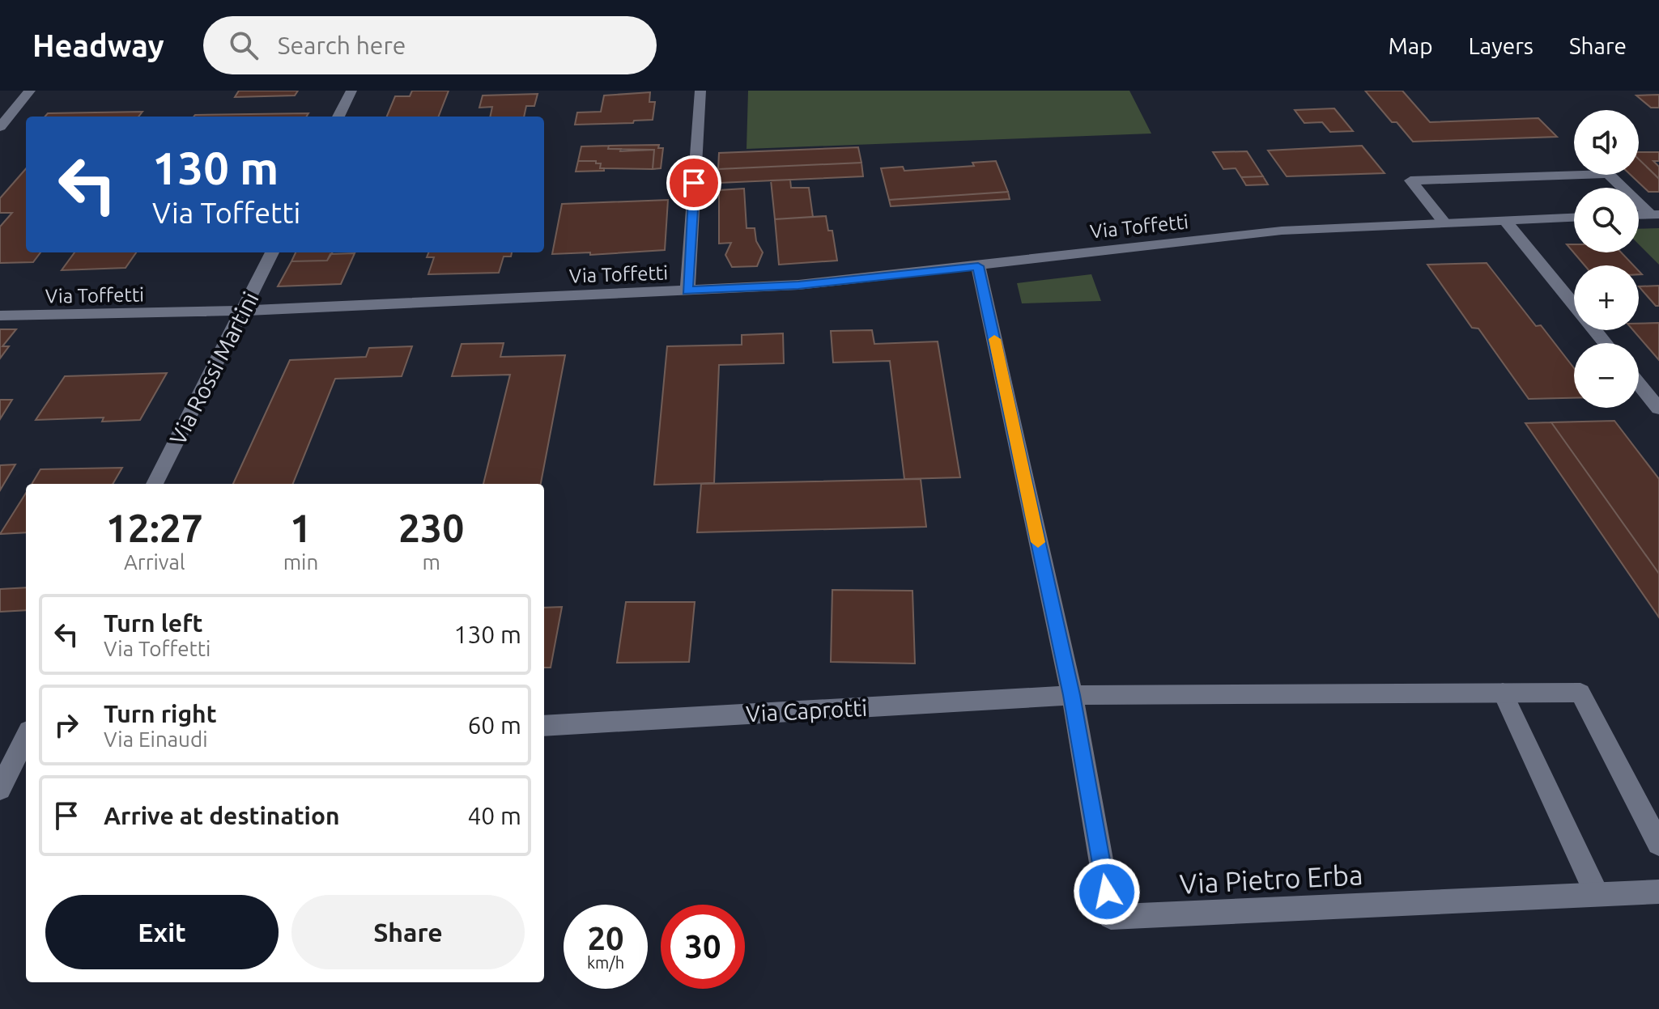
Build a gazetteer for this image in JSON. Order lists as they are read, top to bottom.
{
  "streets": {
    "street": [
      "Via Toffetti",
      "Via Rossi Martini",
      "Via Caprotti",
      "Via Pietro Erba"
    ]
  },
  "crossings": [
    ["Via Toffetti", "Via Rossi Martini"],
    ["Via Toffetti", "Via Pietro Erba"],
    ["Via Caprotti", "Via Pietro Erba"]
  ],
  "page": {
    "header": "Headway",
    "search": "Search here",
    "nav": ["Map", "Layers", "Share"],
    "map_buttons": ["+", "−"],
    "turn": ["130 m", "Via Toffetti"],
    "eta": [
      "12:27",
      "Arrival",
      "1",
      "min",
      "230",
      "m"
    ],
    "list": [
      {
        "name": "Turn left",
        "note": "Via Toffetti",
        "value": "130 m"
      },
      {
        "name": "Turn right",
        "note": "Via Einaudi",
        "value": "60 m"
      },
      {
        "name": "Arrive at destination",
        "value": "40 m"
      }
    ],
    "buttons": ["Exit", "Share"],
    "speed": "20 km/h",
    "limit": "30"
  }
}
